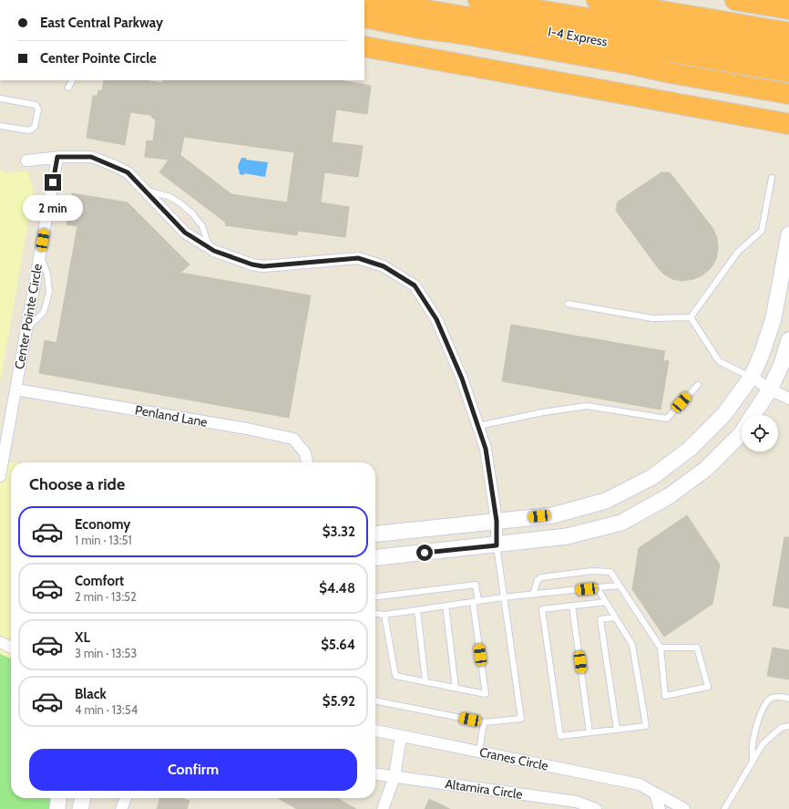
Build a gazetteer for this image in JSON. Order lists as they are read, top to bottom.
{
  "streets": {
    "highway": ["I-4 Express"],
    "street": [
      "Center Pointe Circle",
      "Penland Lane",
      "Cranes Circle",
      "Altamira Circle"
    ]
  },
  "crossings": [
    ["Center Pointe Circle", "Penland Lane"]
  ],
  "page": {
    "banner": ["East Central Parkway", "Center Pointe Circle"],
    "bubble": "2 min",
    "heading": "Choose a ride",
    "list": [
      {
        "name": "Economy",
        "note": "1 min · 13:51",
        "value": "$3.32"
      },
      {
        "name": "Comfort",
        "note": "2 min · 13:52",
        "value": "$4.48"
      },
      {
        "name": "XL",
        "note": "3 min · 13:53",
        "value": "$5.64"
      },
      {
        "name": "Black",
        "note": "4 min · 13:54",
        "value": "$5.92"
      }
    ],
    "buttons": "Confirm"
  }
}
